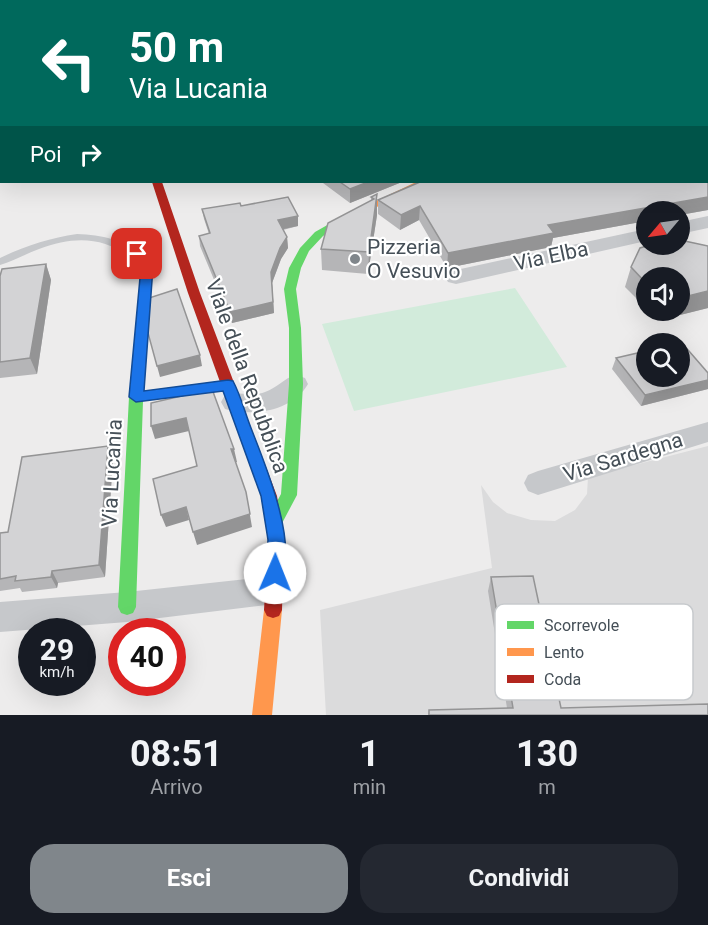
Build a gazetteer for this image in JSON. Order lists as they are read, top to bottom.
{
  "streets": {
    "street": [
      "Via Elba",
      "Viale della Repubblica",
      "Via Sardegna",
      "Via Lucania"
    ]
  },
  "crossings": [
    ["Viale della Repubblica", "Via Lucania"]
  ],
  "places": ["Pizzeria O Vesuvio"],
  "legend": ["Scorrevole", "Lento", "Coda"],
  "north": "bottom left",
  "page": {
    "turn": ["50 m", "Via Lucania"],
    "then": "Poi",
    "speed": "29 km/h",
    "limit": "40",
    "eta": [
      "08:51",
      "Arrivo",
      "1",
      "min",
      "130",
      "m"
    ],
    "buttons": ["Esci", "Condividi"]
  }
}
